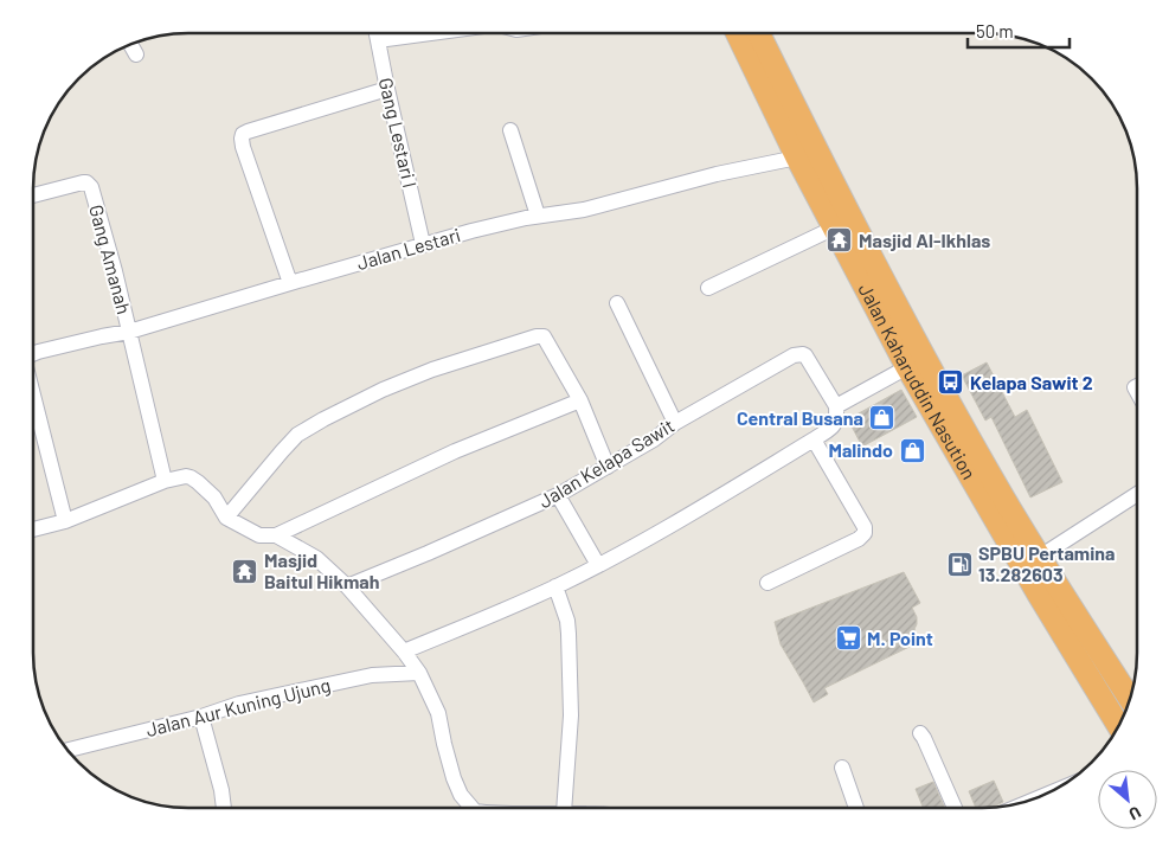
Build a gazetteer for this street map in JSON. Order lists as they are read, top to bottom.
{
  "streets": {
    "highway": ["Jalan Kaharuddin Nasution"],
    "street": [
      "Gang Lestari I",
      "Jalan Lestari",
      "Gang Amanah",
      "Jalan Kelapa Sawit",
      "Jalan Aur Kuning Ujung"
    ]
  },
  "crossings": [
    ["Gang Lestari I", "Jalan Lestari"],
    ["Jalan Lestari", "Gang Amanah"],
    ["Jalan Lestari", "Jalan Kaharuddin Nasution"]
  ],
  "places": {
    "temple": ["Masjid Al-Ikhlas", "Masjid Baitul Hikmah"],
    "bus stop": ["Kelapa Sawit 2"],
    "shop": ["Central Busana", "Malindo"],
    "fuel station": ["SPBU Pertamina 13.282603"],
    "supermarket": ["M. Point"]
  },
  "scale_bar": "50 m",
  "north": "bottom right"
}
